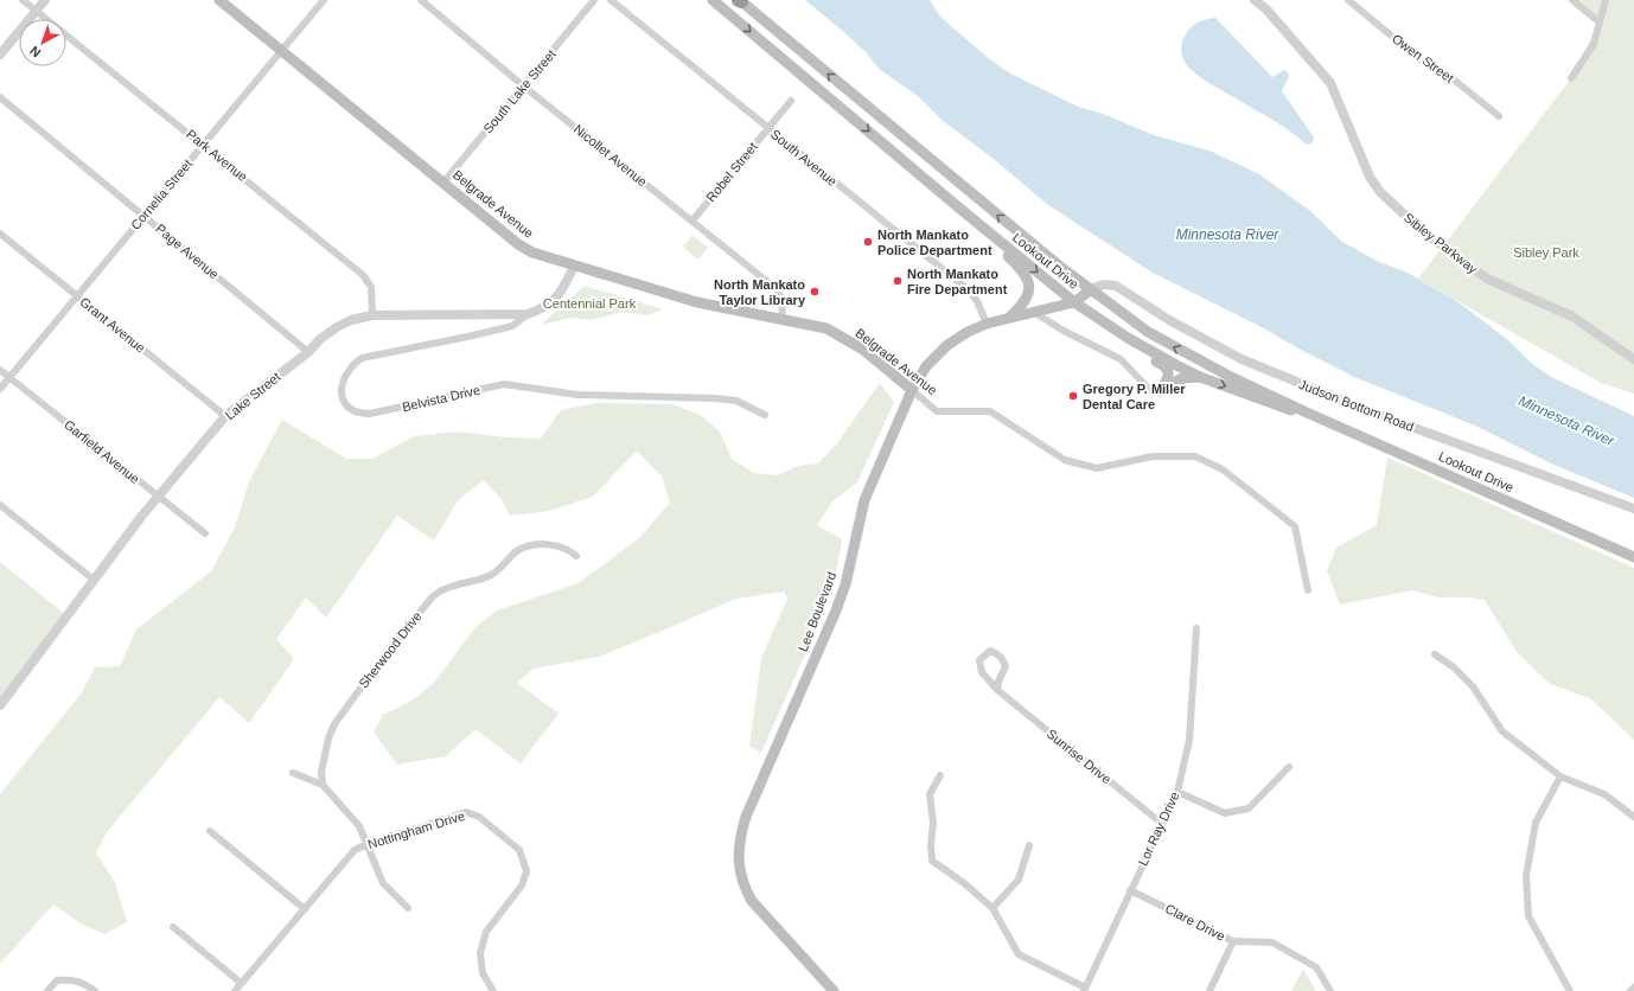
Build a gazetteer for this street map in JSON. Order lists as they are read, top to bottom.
{
  "streets": {
    "main road": ["Belgrade Avenue", "Lookout Drive", "Lee Boulevard"],
    "street": [
      "Owen Street",
      "South Lake Street",
      "Park Avenue",
      "Nicollet Avenue",
      "South Avenue",
      "Robel Street",
      "Cornelia Street",
      "Sibley Parkway",
      "Page Avenue",
      "Grant Avenue",
      "Lake Street",
      "Belvista Drive",
      "Judson Bottom Road",
      "Garfield Avenue",
      "Sherwood Drive",
      "Sunrise Drive",
      "Lor Ray Drive",
      "Nottingham Drive",
      "Clare Drive"
    ]
  },
  "crossings": [
    ["South Lake Street", "Nicollet Avenue"],
    ["South Lake Street", "Belgrade Avenue"],
    ["Park Avenue", "Cornelia Street"],
    ["Park Avenue", "Lake Street"],
    ["Nicollet Avenue", "Robel Street"],
    ["Nicollet Avenue", "Belgrade Avenue"],
    ["South Avenue", "Robel Street"],
    ["South Avenue", "Lee Boulevard"],
    ["Cornelia Street", "Belgrade Avenue"],
    ["Cornelia Street", "Page Avenue"],
    ["Cornelia Street", "Grant Avenue"],
    ["Cornelia Street", "Garfield Avenue"],
    ["Belgrade Avenue", "Lake Street"],
    ["Belgrade Avenue", "Lee Boulevard"],
    ["Page Avenue", "Lake Street"],
    ["Lookout Drive", "Judson Bottom Road"],
    ["Lookout Drive", "Lee Boulevard"],
    ["Grant Avenue", "Lake Street"],
    ["Lake Street", "Belvista Drive"],
    ["Lake Street", "Garfield Avenue"],
    ["Judson Bottom Road", "Lee Boulevard"],
    ["Sunrise Drive", "Lor Ray Drive"],
    ["Lor Ray Drive", "Clare Drive"]
  ],
  "water": ["Minnesota River"],
  "parks": ["Sibley Park", "Centennial Park"],
  "places": [
    "North Mankato Police Department",
    "North Mankato Fire Department",
    "North Mankato Taylor Library",
    "Gregory P. Miller Dental Care"
  ],
  "north": "bottom left"
}
